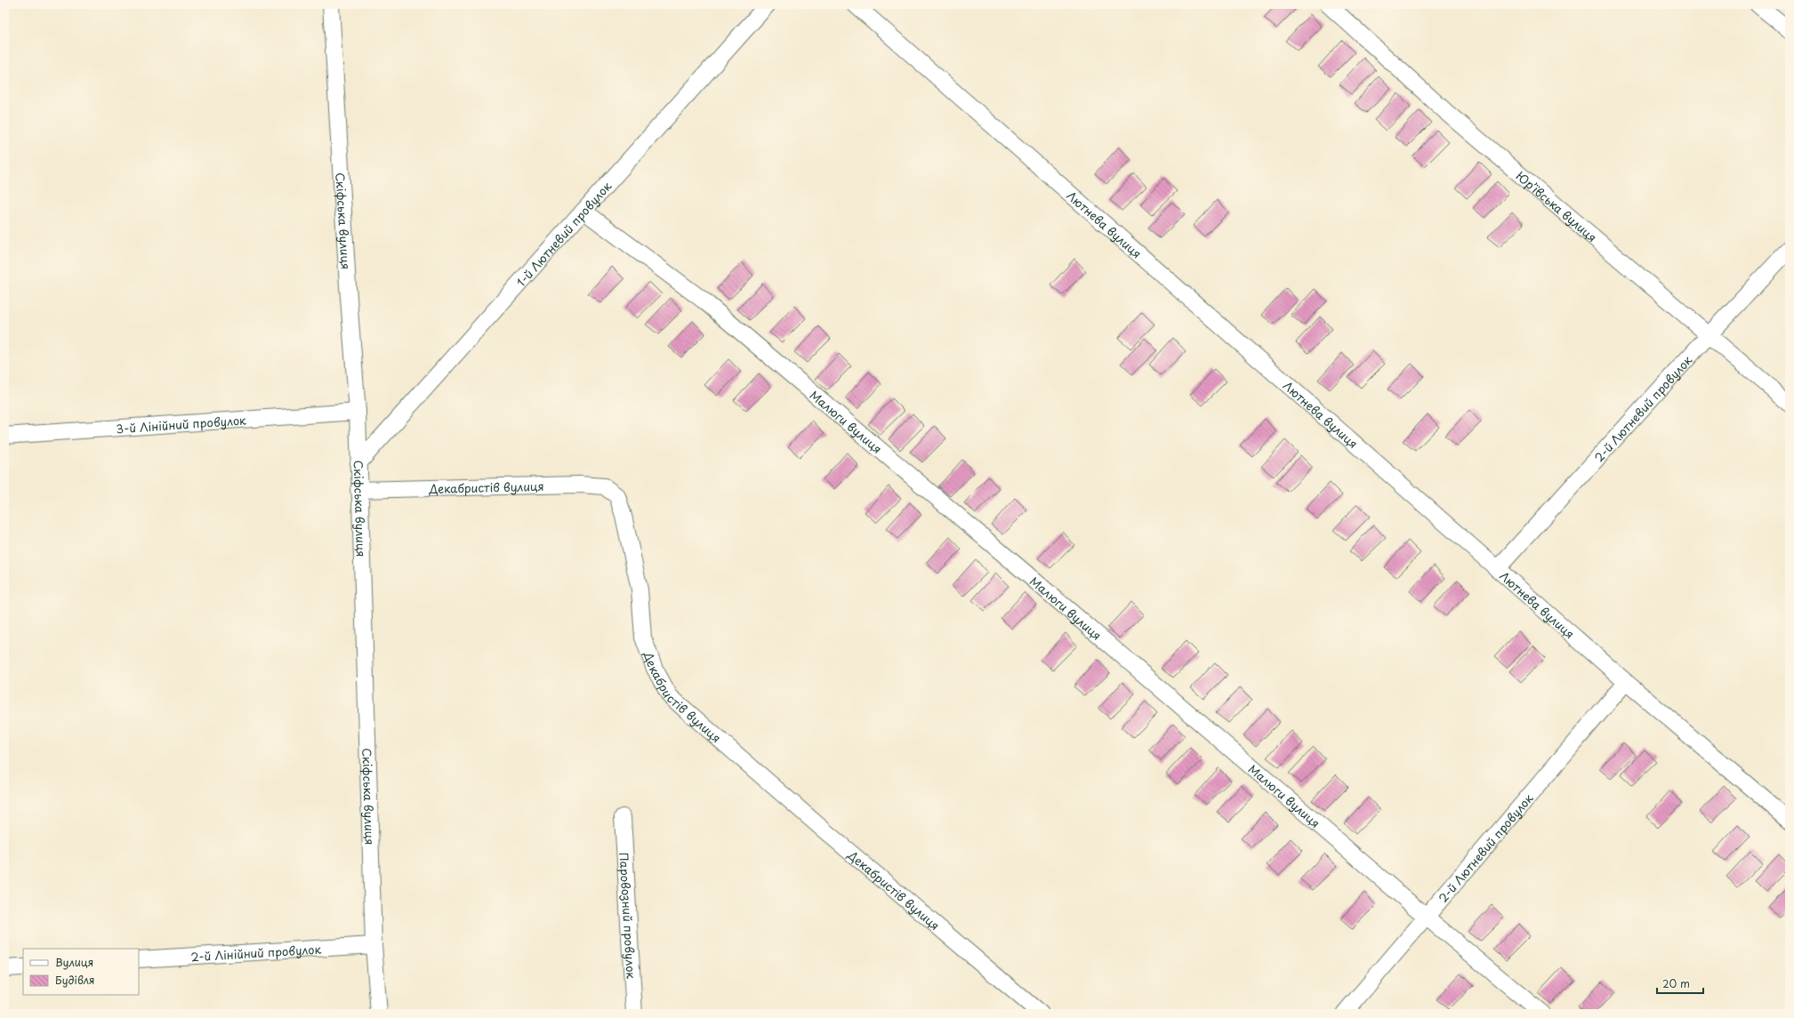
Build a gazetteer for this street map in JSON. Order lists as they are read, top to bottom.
{
  "streets": {
    "street": [
      "Юр’ївська вулиця",
      "Скіфська вулиця",
      "Лютнева вулиця",
      "1-й Лютневий провулок",
      "2-й Лютневий провулок",
      "Малюги вулиця",
      "3-й Лінійний провулок",
      "Декабристів вулиця",
      "Паровозний провулок",
      "2-й Лінійний провулок"
    ]
  },
  "crossings": [
    ["Юр’ївська вулиця", "2-й Лютневий провулок"],
    ["Скіфська вулиця", "1-й Лютневий провулок"],
    ["Скіфська вулиця", "3-й Лінійний провулок"],
    ["Скіфська вулиця", "Декабристів вулиця"],
    ["Скіфська вулиця", "2-й Лінійний провулок"],
    ["Лютнева вулиця", "2-й Лютневий провулок"],
    ["1-й Лютневий провулок", "Малюги вулиця"],
    ["2-й Лютневий провулок", "Малюги вулиця"]
  ],
  "legend": ["Вулиця", "Будівля"],
  "scale_bar": "20 m"
}
